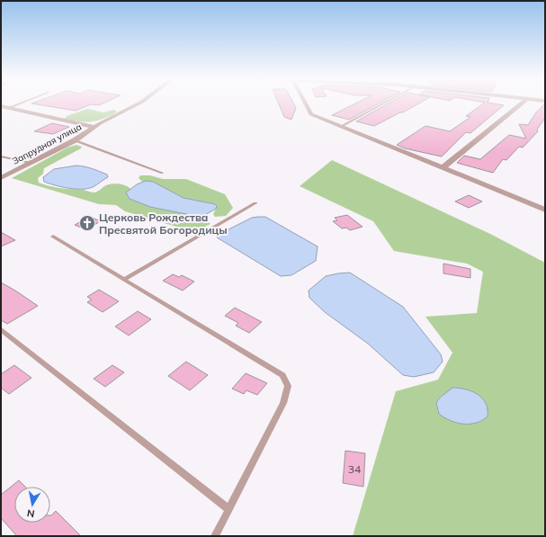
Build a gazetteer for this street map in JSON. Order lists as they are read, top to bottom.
{
  "streets": {
    "street": ["Запрудная улица"]
  },
  "places": {
    "church": ["Церковь Рождества Пресвятой Богородицы"]
  },
  "house_numbers": ["34"],
  "north": "bottom"
}
